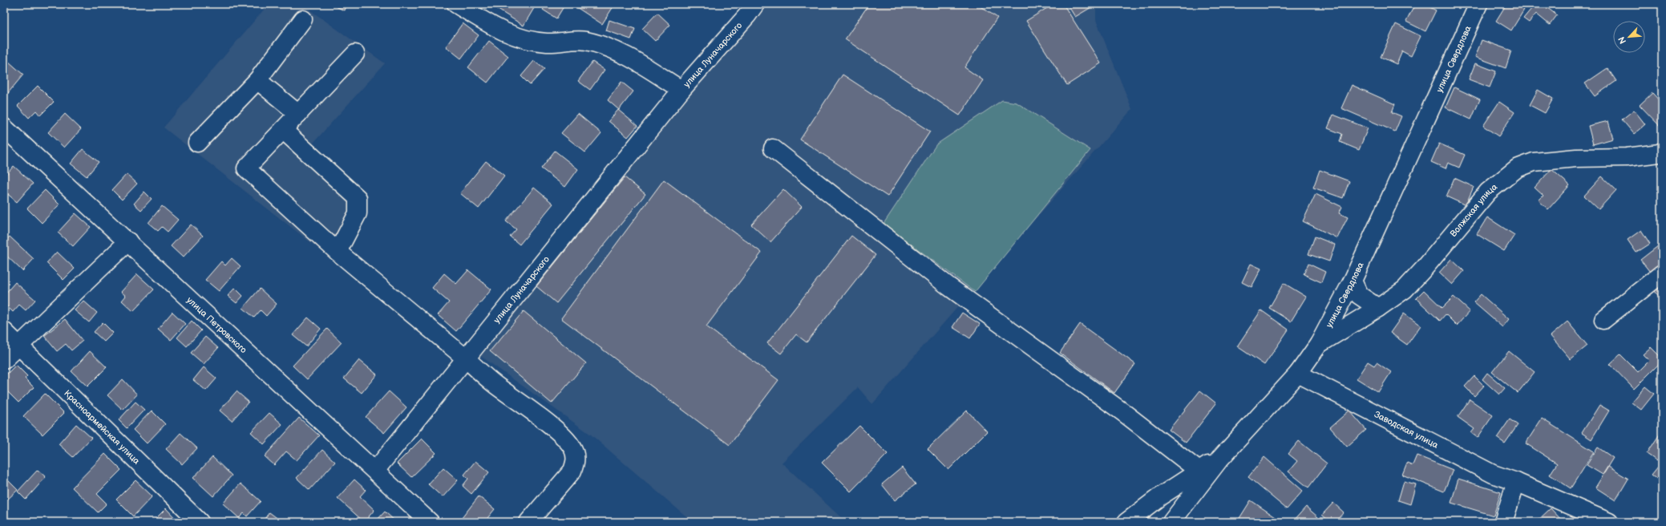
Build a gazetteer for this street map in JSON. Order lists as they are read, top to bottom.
{
  "streets": {
    "main road": [
      "улица Луначарского",
      "улица Свердлова",
      "Волжская улица",
      "улица Петровского",
      "Красноармейская улица",
      "Заводская улица"
    ]
  },
  "crossings": [
    ["улица Луначарского", "улица Петровского"],
    ["улица Свердлова", "Волжская улица"],
    ["улица Свердлова", "Заводская улица"]
  ],
  "north": "bottom left"
}
